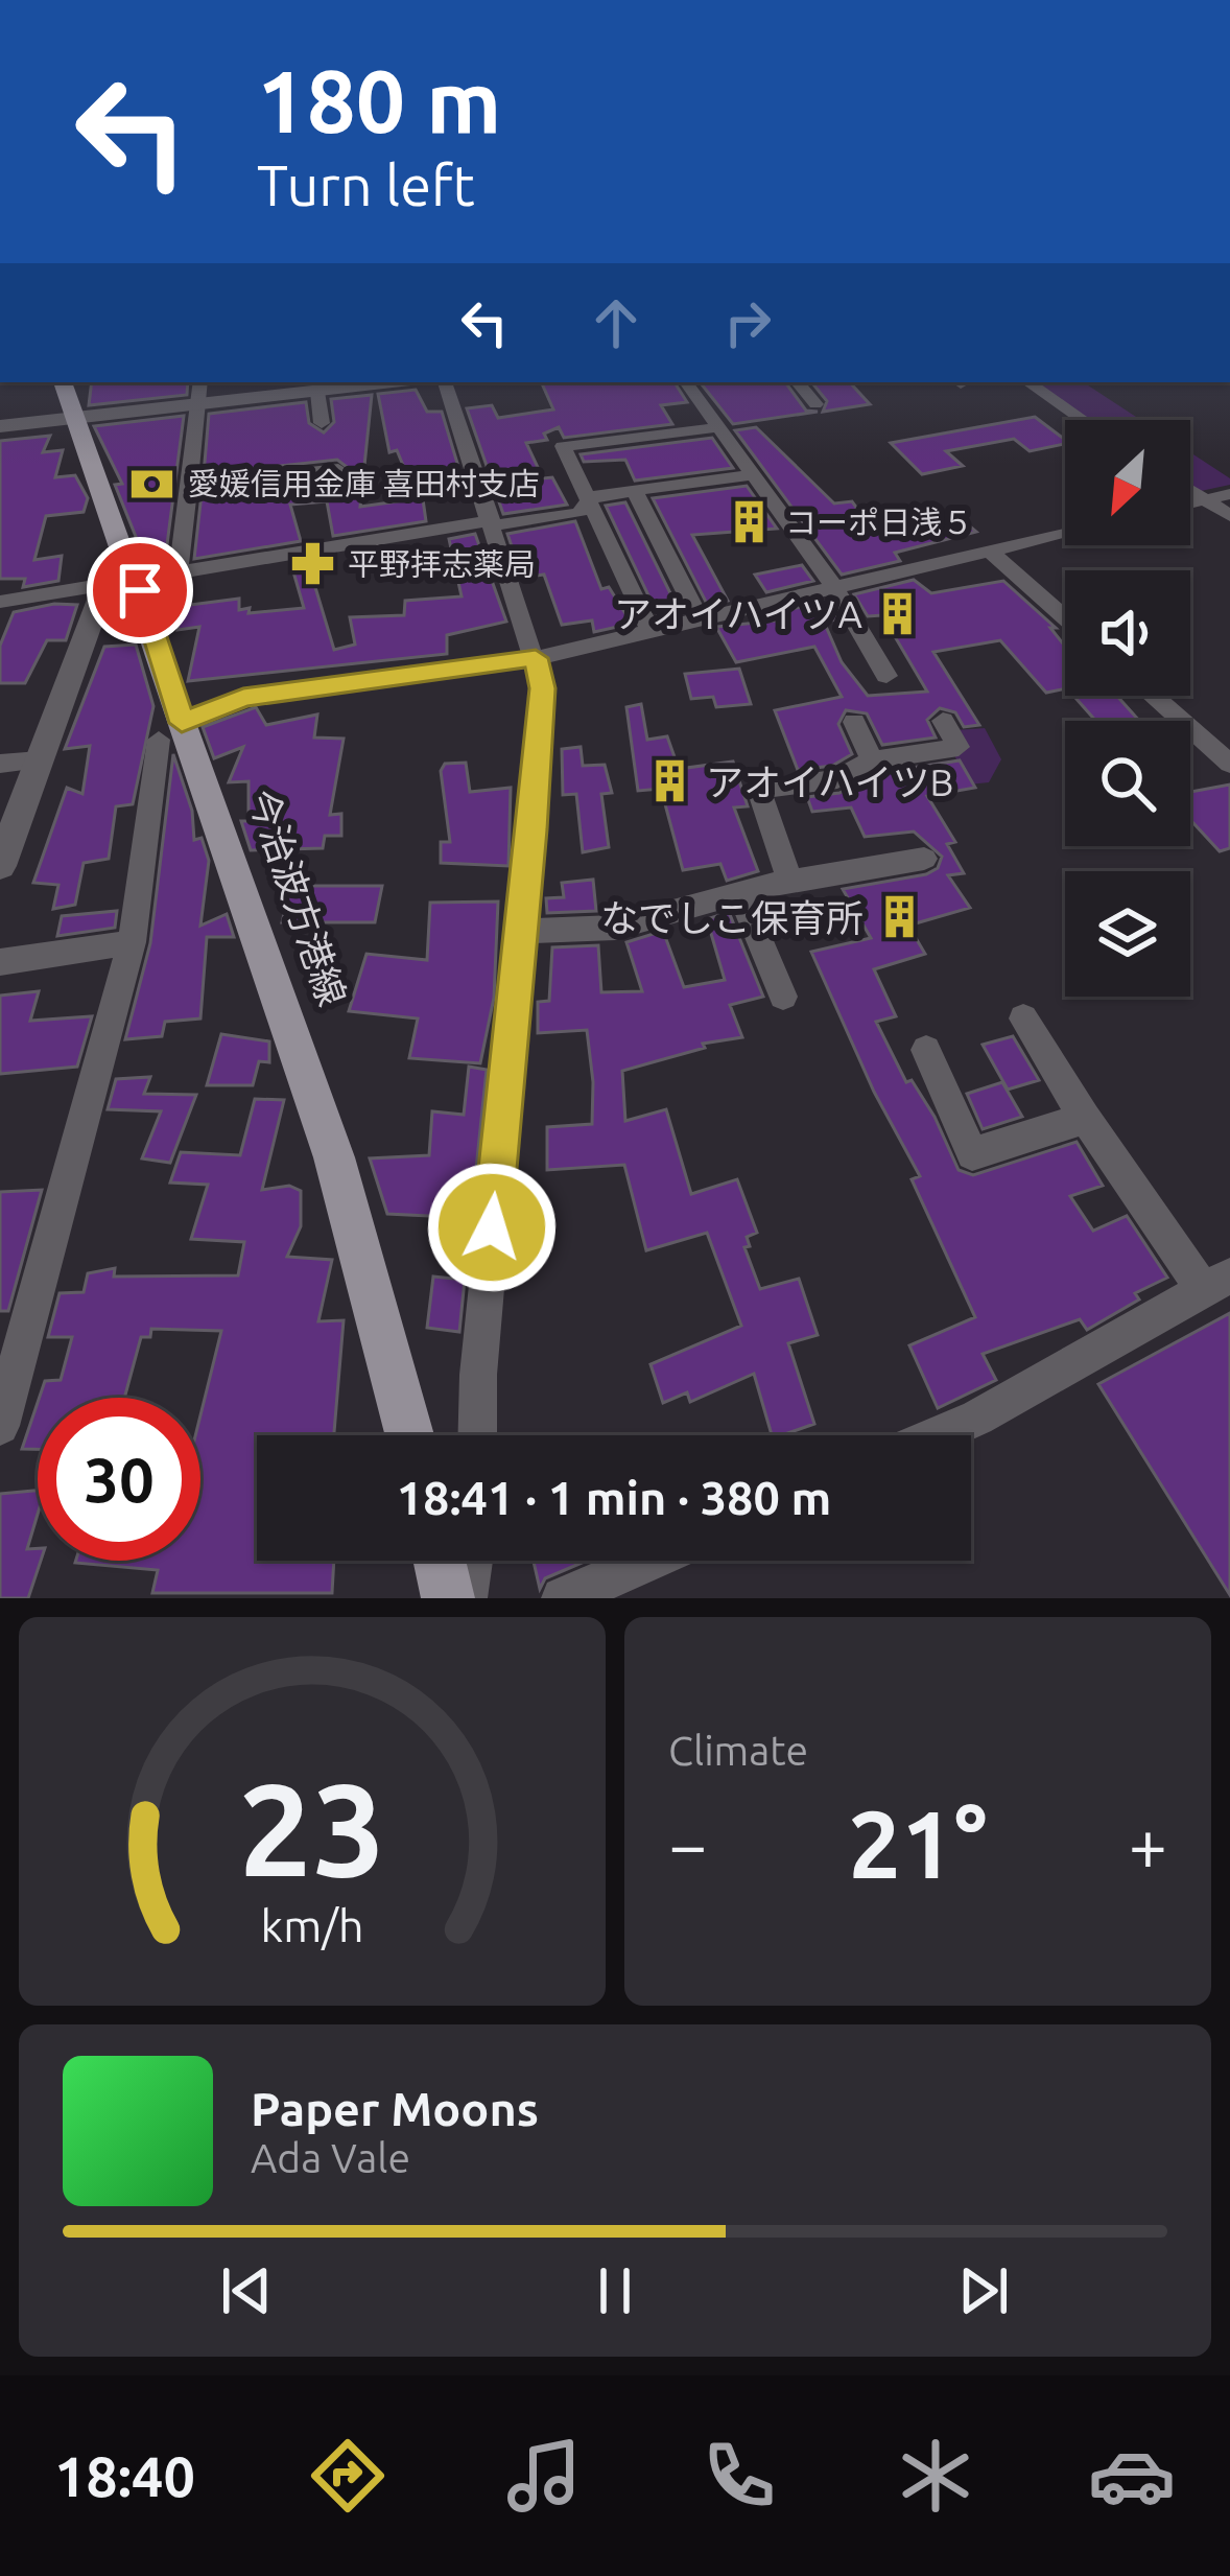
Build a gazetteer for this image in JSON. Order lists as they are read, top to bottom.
{
  "streets": {
    "main road": ["今治波方港線"]
  },
  "places": {
    "bank": ["愛媛信用金庫 喜田村支店"],
    "building": [
      "コーポ日浅５",
      "アオイハイツA",
      "アオイハイツB",
      "なでしこ保育所"
    ],
    "pharmacy": ["平野拝志薬局"]
  },
  "north": "bottom left",
  "page": {
    "turn": ["180 m", "Turn left"],
    "limit": "30",
    "trip": "18:41 · 1 min · 380 m",
    "tile": "Climate",
    "heat": ["−", "21°", "+"],
    "song": ["Paper Moons", "Ada Vale"],
    "tabs": "18:40",
    "gauge": ["23", "km/h"]
  }
}
